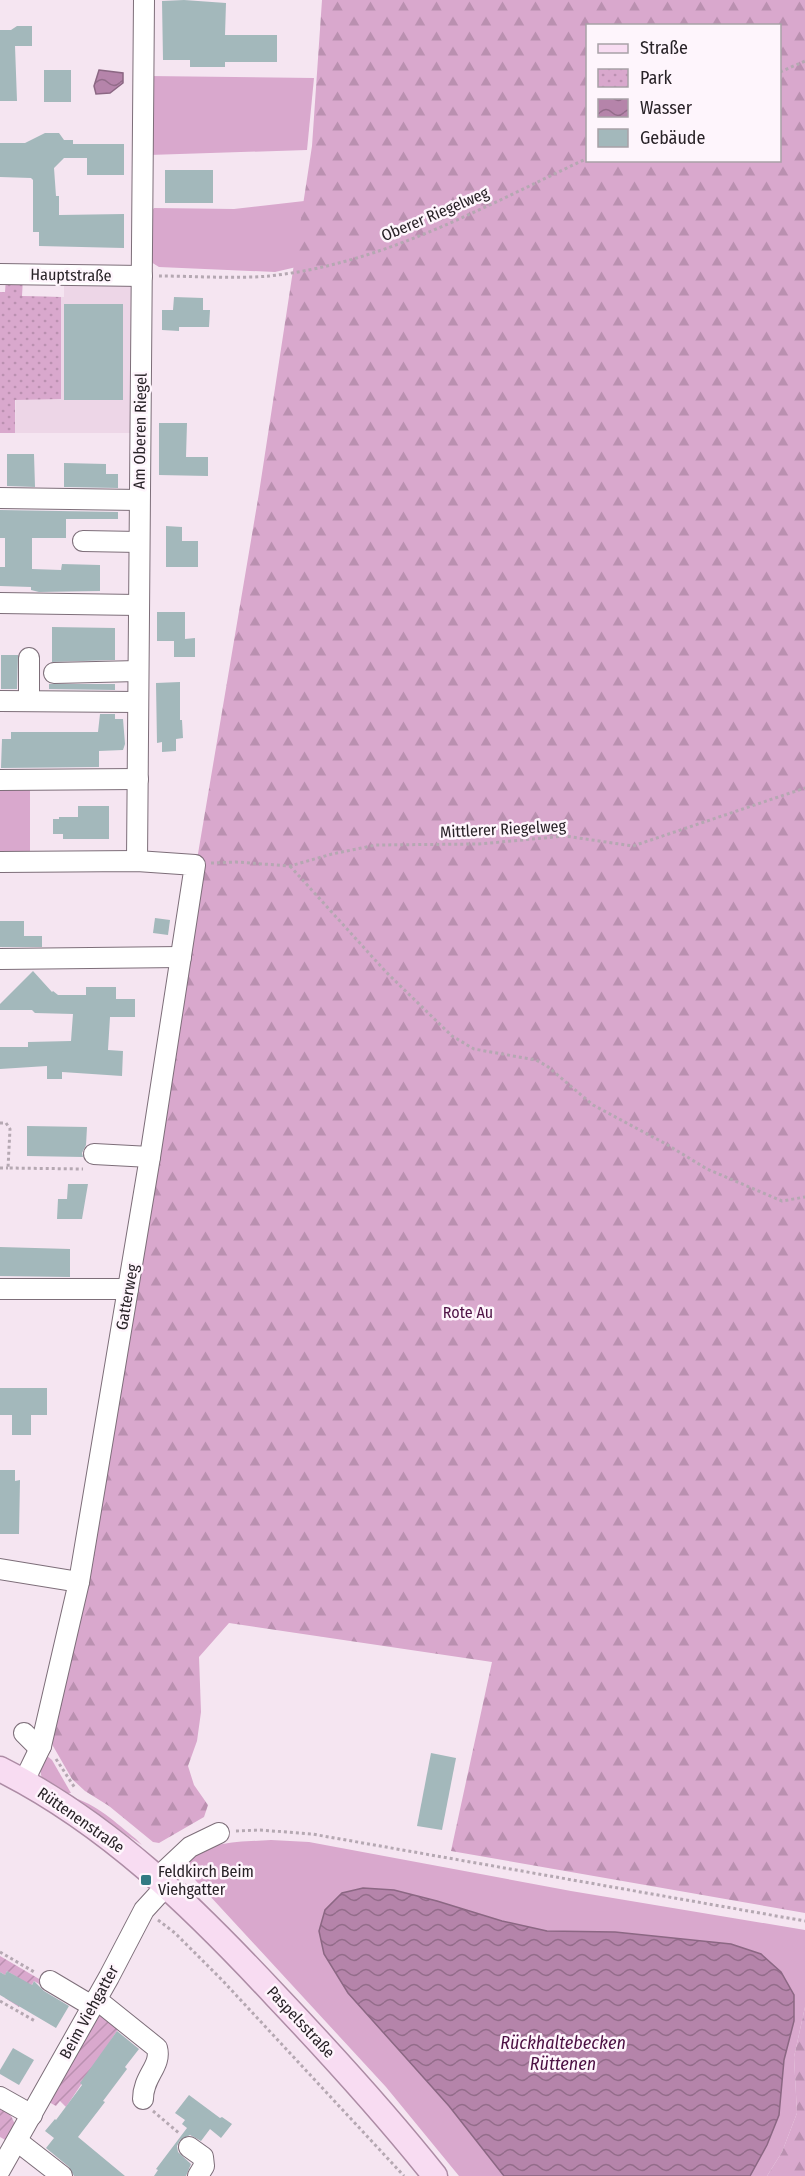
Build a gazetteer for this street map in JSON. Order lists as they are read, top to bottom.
{
  "streets": {
    "main road": ["Rüttenenstraße", "Paspelsstraße"],
    "street": [
      "Hauptstraße",
      "Am Oberen Riegel",
      "Gatterweg",
      "Beim Viehgatter"
    ],
    "path": ["Oberer Riegelweg", "Mittlerer Riegelweg"]
  },
  "crossings": [
    ["Oberer Riegelweg", "Hauptstraße"],
    ["Oberer Riegelweg", "Am Oberen Riegel"],
    ["Hauptstraße", "Am Oberen Riegel"],
    ["Mittlerer Riegelweg", "Gatterweg"],
    ["Gatterweg", "Rüttenenstraße"],
    ["Rüttenenstraße", "Beim Viehgatter"],
    ["Rüttenenstraße", "Paspelsstraße"],
    ["Beim Viehgatter", "Paspelsstraße"]
  ],
  "water": ["Rückhaltebecken Rüttenen"],
  "parks": ["Rote Au"],
  "places": {
    "transit": ["Feldkirch Beim Viehgatter"]
  },
  "legend": [
    "Straße",
    "Park",
    "Wasser",
    "Gebäude"
  ]
}
